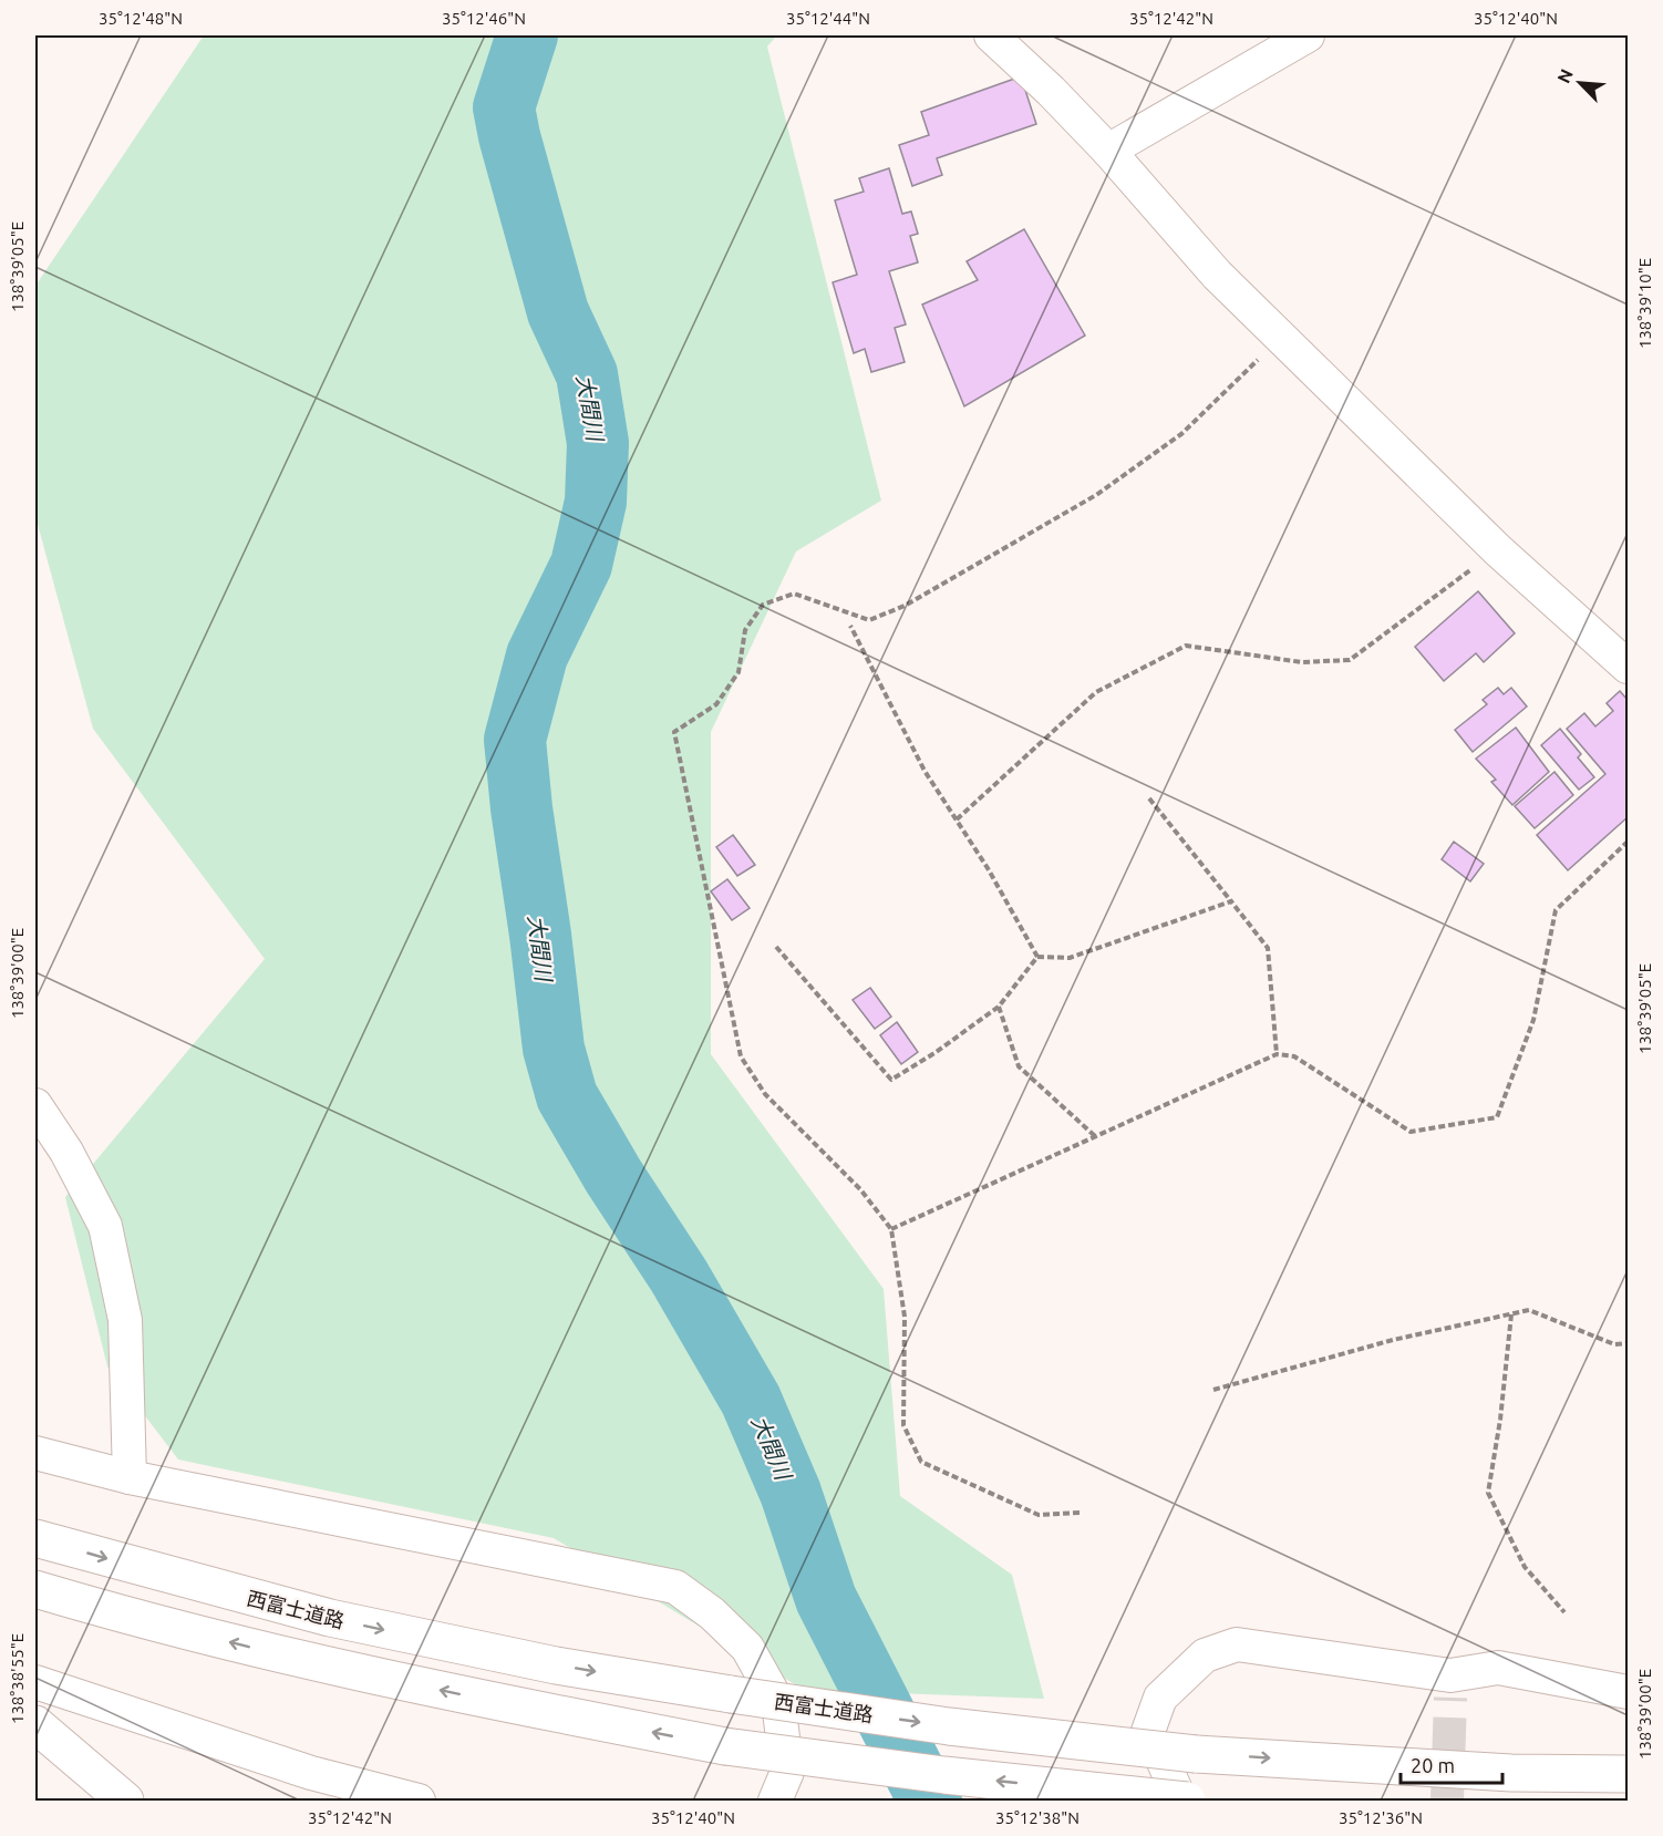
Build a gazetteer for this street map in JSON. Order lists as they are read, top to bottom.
{
  "streets": {
    "main road": ["西富士道路"]
  },
  "water": ["大間川"],
  "scale_bar": "20 m",
  "north": "top left",
  "coordinates": [
    "35°12'48\"N",
    "35°12'46\"N",
    "35°12'44\"N",
    "35°12'42\"N",
    "35°12'40\"N",
    "138°39'05\"E",
    "138°39'10\"E",
    "138°39'00\"E",
    "138°38'55\"E",
    "35°12'38\"N",
    "35°12'36\"N"
  ]
}
